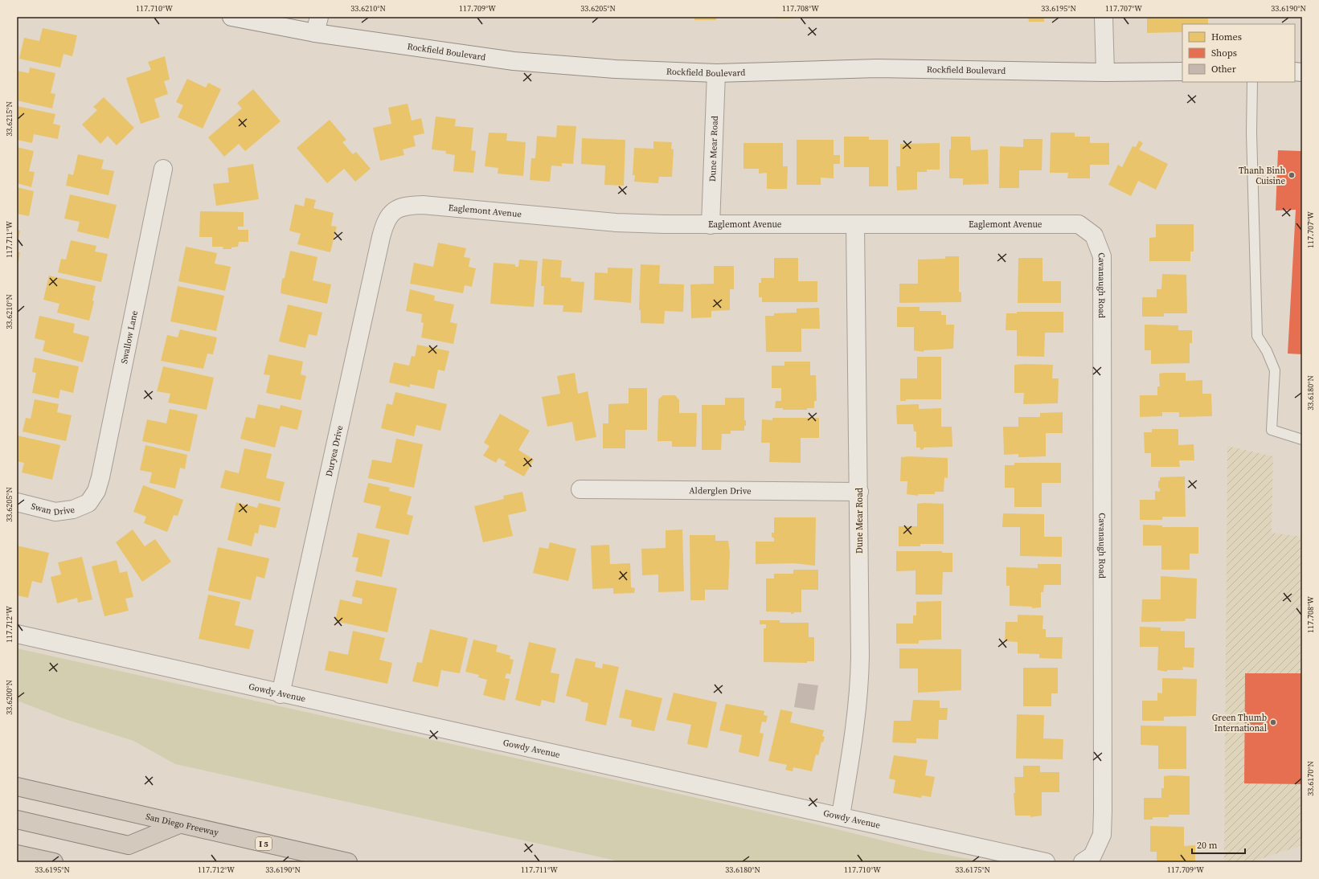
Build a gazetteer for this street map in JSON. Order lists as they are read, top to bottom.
{
  "streets": {
    "highway": ["San Diego Freeway", "I 5"],
    "street": [
      "Rockfield Boulevard",
      "Dune Mear Road",
      "Eaglemont Avenue",
      "Cavanaugh Road",
      "Swallow Lane",
      "Duryea Drive",
      "Alderglen Drive",
      "Swan Drive",
      "Gowdy Avenue"
    ]
  },
  "crossings": [
    ["Rockfield Boulevard", "Dune Mear Road"],
    ["Dune Mear Road", "Eaglemont Avenue"],
    ["Dune Mear Road", "Alderglen Drive"],
    ["Dune Mear Road", "Gowdy Avenue"],
    ["Eaglemont Avenue", "Cavanaugh Road"],
    ["Eaglemont Avenue", "Duryea Drive"],
    ["Swallow Lane", "Swan Drive"],
    ["Duryea Drive", "Gowdy Avenue"]
  ],
  "places": ["Thanh Binh Cuisine", "Green Thumb International"],
  "legend": ["Homes", "Shops", "Other"],
  "scale_bar": "20 m",
  "coordinates": [
    "117.710°W",
    "33.6210°N",
    "117.709°W",
    "33.6205°N",
    "117.708°W",
    "33.6195°N",
    "117.707°W",
    "33.6190°N",
    "33.6215°N",
    "117.711°W",
    "33.6180°N",
    "117.712°W",
    "33.6200°N",
    "33.6170°N",
    "33.6175°N"
  ]
}
